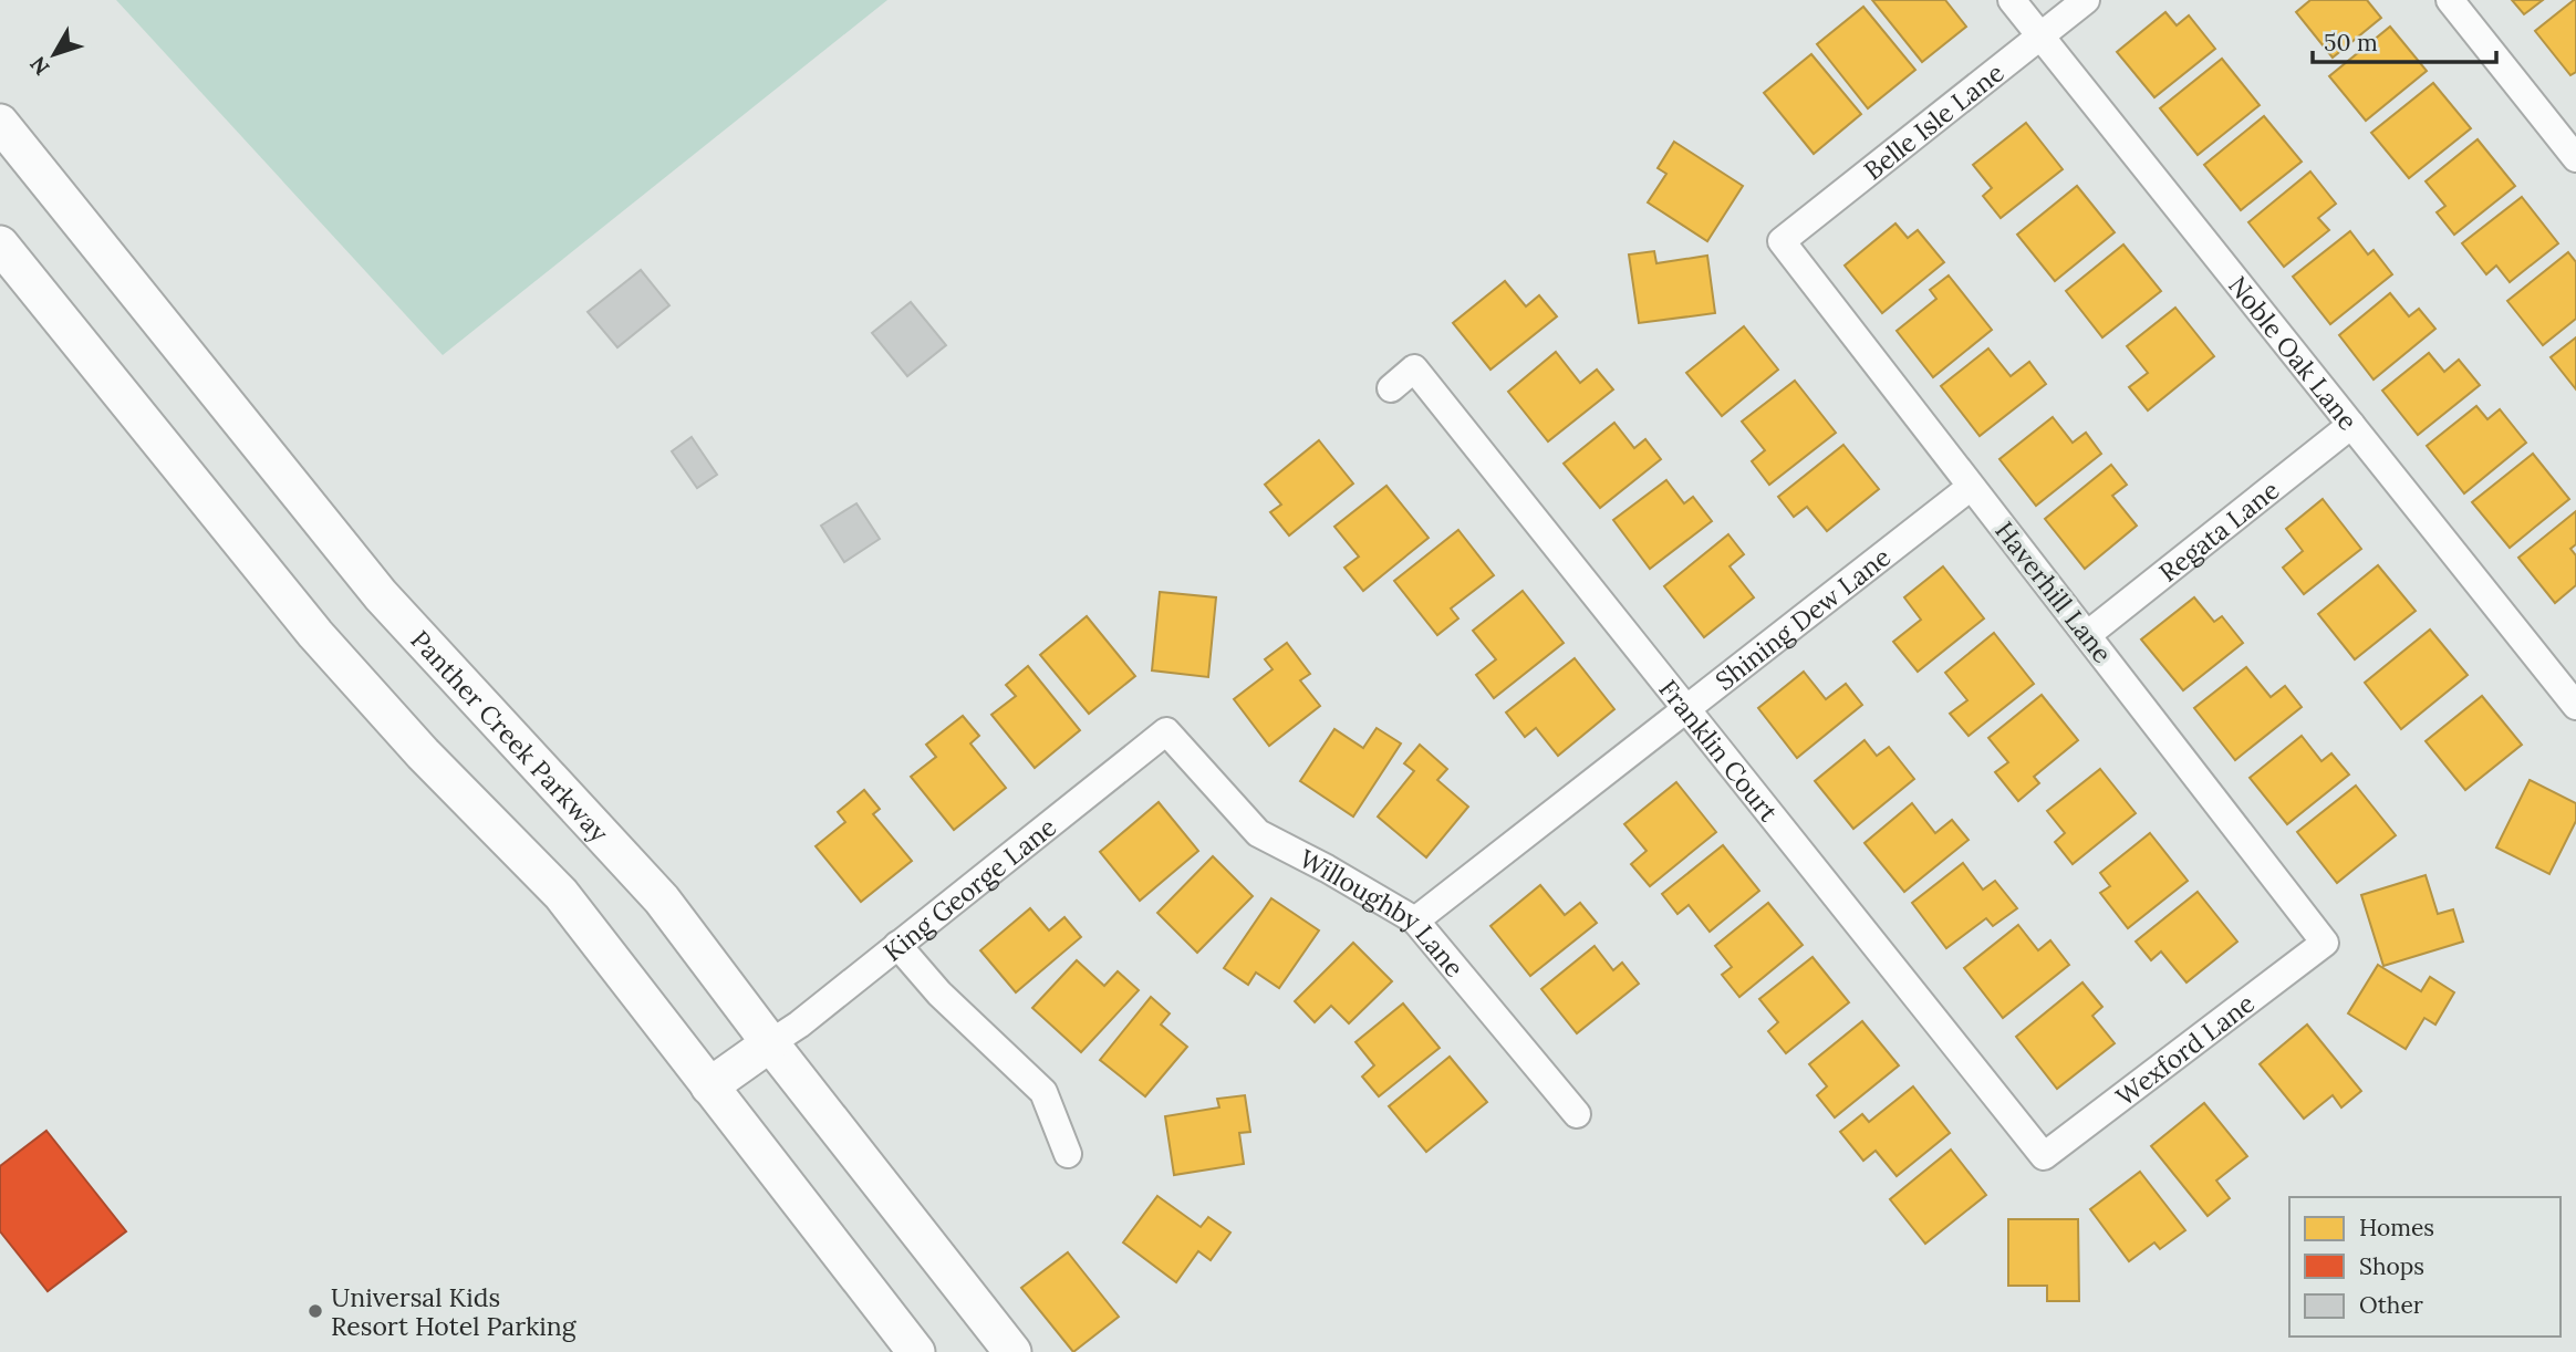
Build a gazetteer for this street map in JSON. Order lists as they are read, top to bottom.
{
  "streets": {
    "main road": ["Panther Creek Parkway"],
    "street": [
      "Belle Isle Lane",
      "Noble Oak Lane",
      "Regata Lane",
      "Haverhill Lane",
      "Shining Dew Lane",
      "Franklin Court",
      "King George Lane",
      "Willoughby Lane",
      "Wexford Lane"
    ]
  },
  "crossings": [
    ["Belle Isle Lane", "Noble Oak Lane"],
    ["Belle Isle Lane", "Haverhill Lane"],
    ["Noble Oak Lane", "Regata Lane"],
    ["Regata Lane", "Haverhill Lane"],
    ["Haverhill Lane", "Shining Dew Lane"],
    ["Haverhill Lane", "Wexford Lane"],
    ["Shining Dew Lane", "Franklin Court"],
    ["Shining Dew Lane", "Willoughby Lane"],
    ["Panther Creek Parkway", "King George Lane"],
    ["Franklin Court", "Wexford Lane"],
    ["King George Lane", "Willoughby Lane"]
  ],
  "places": ["Universal Kids Resort Hotel Parking"],
  "legend": ["Homes", "Shops", "Other"],
  "scale_bar": "50 m",
  "north": "bottom left"
}
